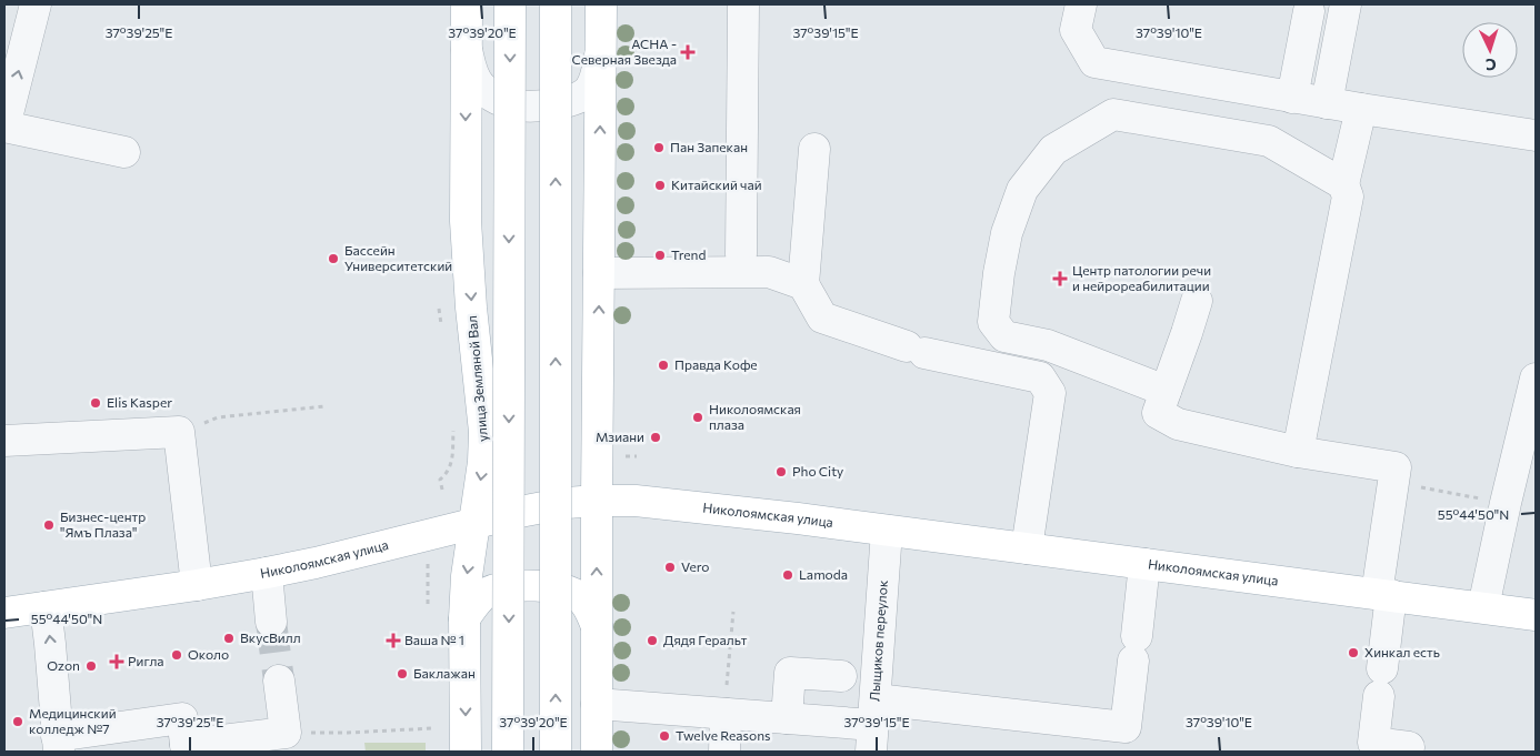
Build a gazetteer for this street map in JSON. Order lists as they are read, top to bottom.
{
  "streets": {
    "main road": ["улица Земляной Вал", "Николоямская улица"],
    "street": ["Лыщиков переулок"]
  },
  "crossings": [
    ["улица Земляной Вал", "Николоямская улица"],
    ["Николоямская улица", "Лыщиков переулок"]
  ],
  "places": {
    "health": [
      "АСНА - Северная Звезда",
      "Центр патологии речи и нейрореабилитации",
      "Ваша № 1",
      "Ригла"
    ],
    "other": [
      "Пан Запекан",
      "Китайский чай",
      "Trend",
      "Бассейн Университетский",
      "Правда Кофе",
      "Elis Kasper",
      "Николоямская плаза",
      "Мзиани",
      "Pho City",
      "Бизнес-центр \"Ямъ Плаза\"",
      "Vero",
      "Lamoda",
      "ВкусВилл",
      "Дядя Геральт",
      "Хинкал есть",
      "Около",
      "Ozon",
      "Баклажан",
      "Медицинский колледж №7",
      "Twelve Reasons"
    ]
  },
  "north": "bottom",
  "coordinates": [
    "37°39'25\"E",
    "37°39'20\"E",
    "37°39'15\"E",
    "37°39'10\"E",
    "55°44'50\"N"
  ]
}
